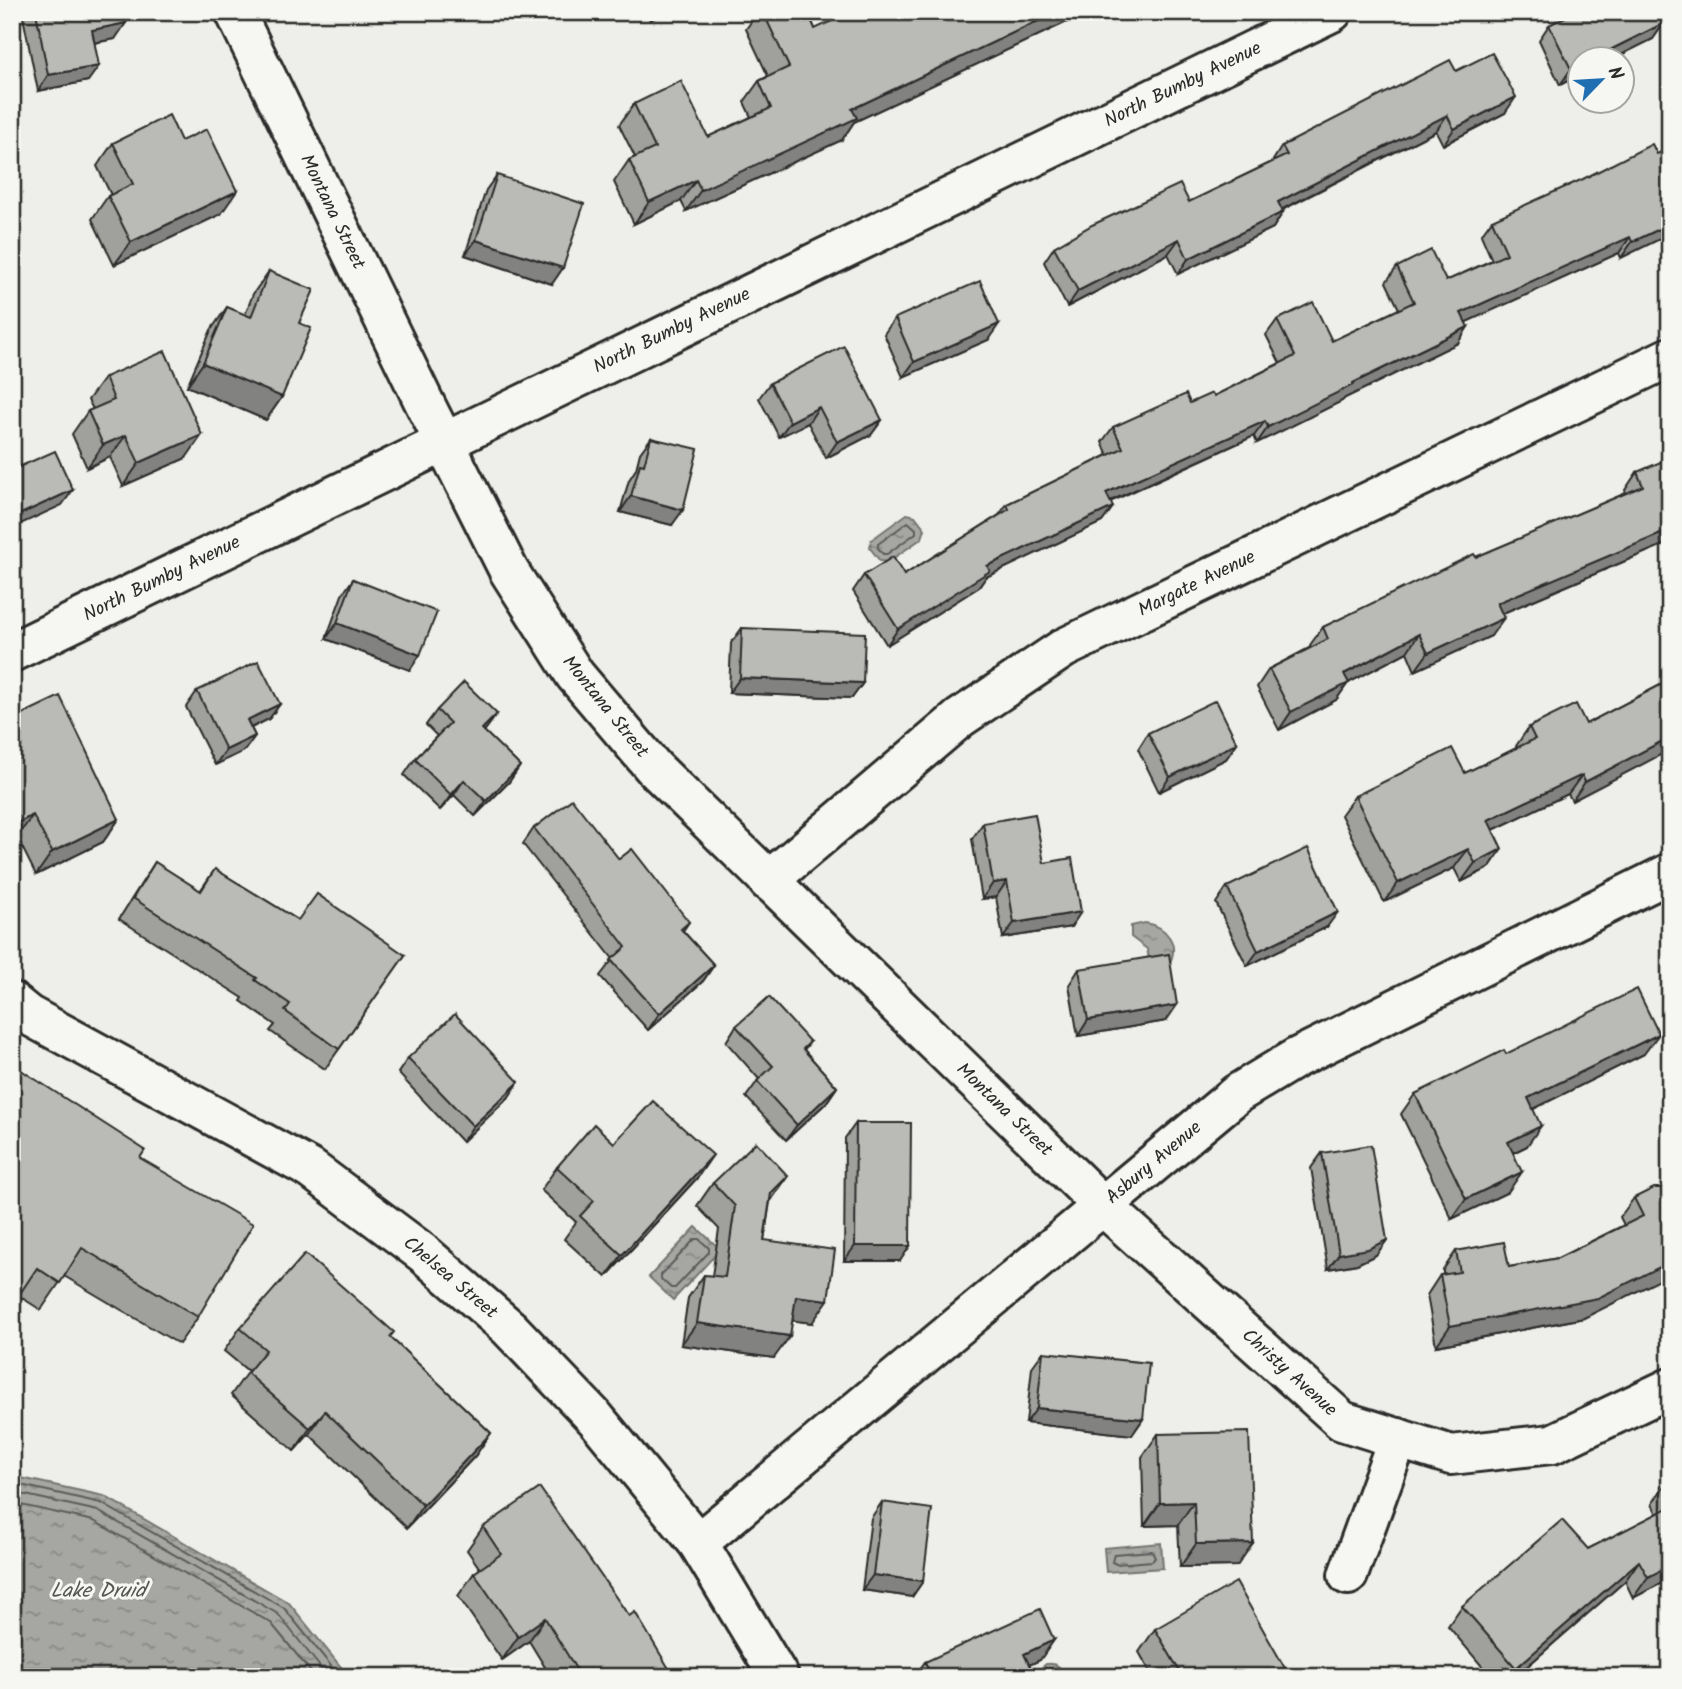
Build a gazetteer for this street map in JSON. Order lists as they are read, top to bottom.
{
  "streets": {
    "street": [
      "North Bumby Avenue",
      "Montana Street",
      "Margate Avenue",
      "Asbury Avenue",
      "Chelsea Street",
      "Christy Avenue"
    ]
  },
  "crossings": [
    ["North Bumby Avenue", "Montana Street"],
    ["Montana Street", "Margate Avenue"],
    ["Montana Street", "Asbury Avenue"],
    ["Montana Street", "Christy Avenue"],
    ["Asbury Avenue", "Chelsea Street"],
    ["Asbury Avenue", "Christy Avenue"]
  ],
  "water": ["Lake Druid"],
  "north": "top right"
}
